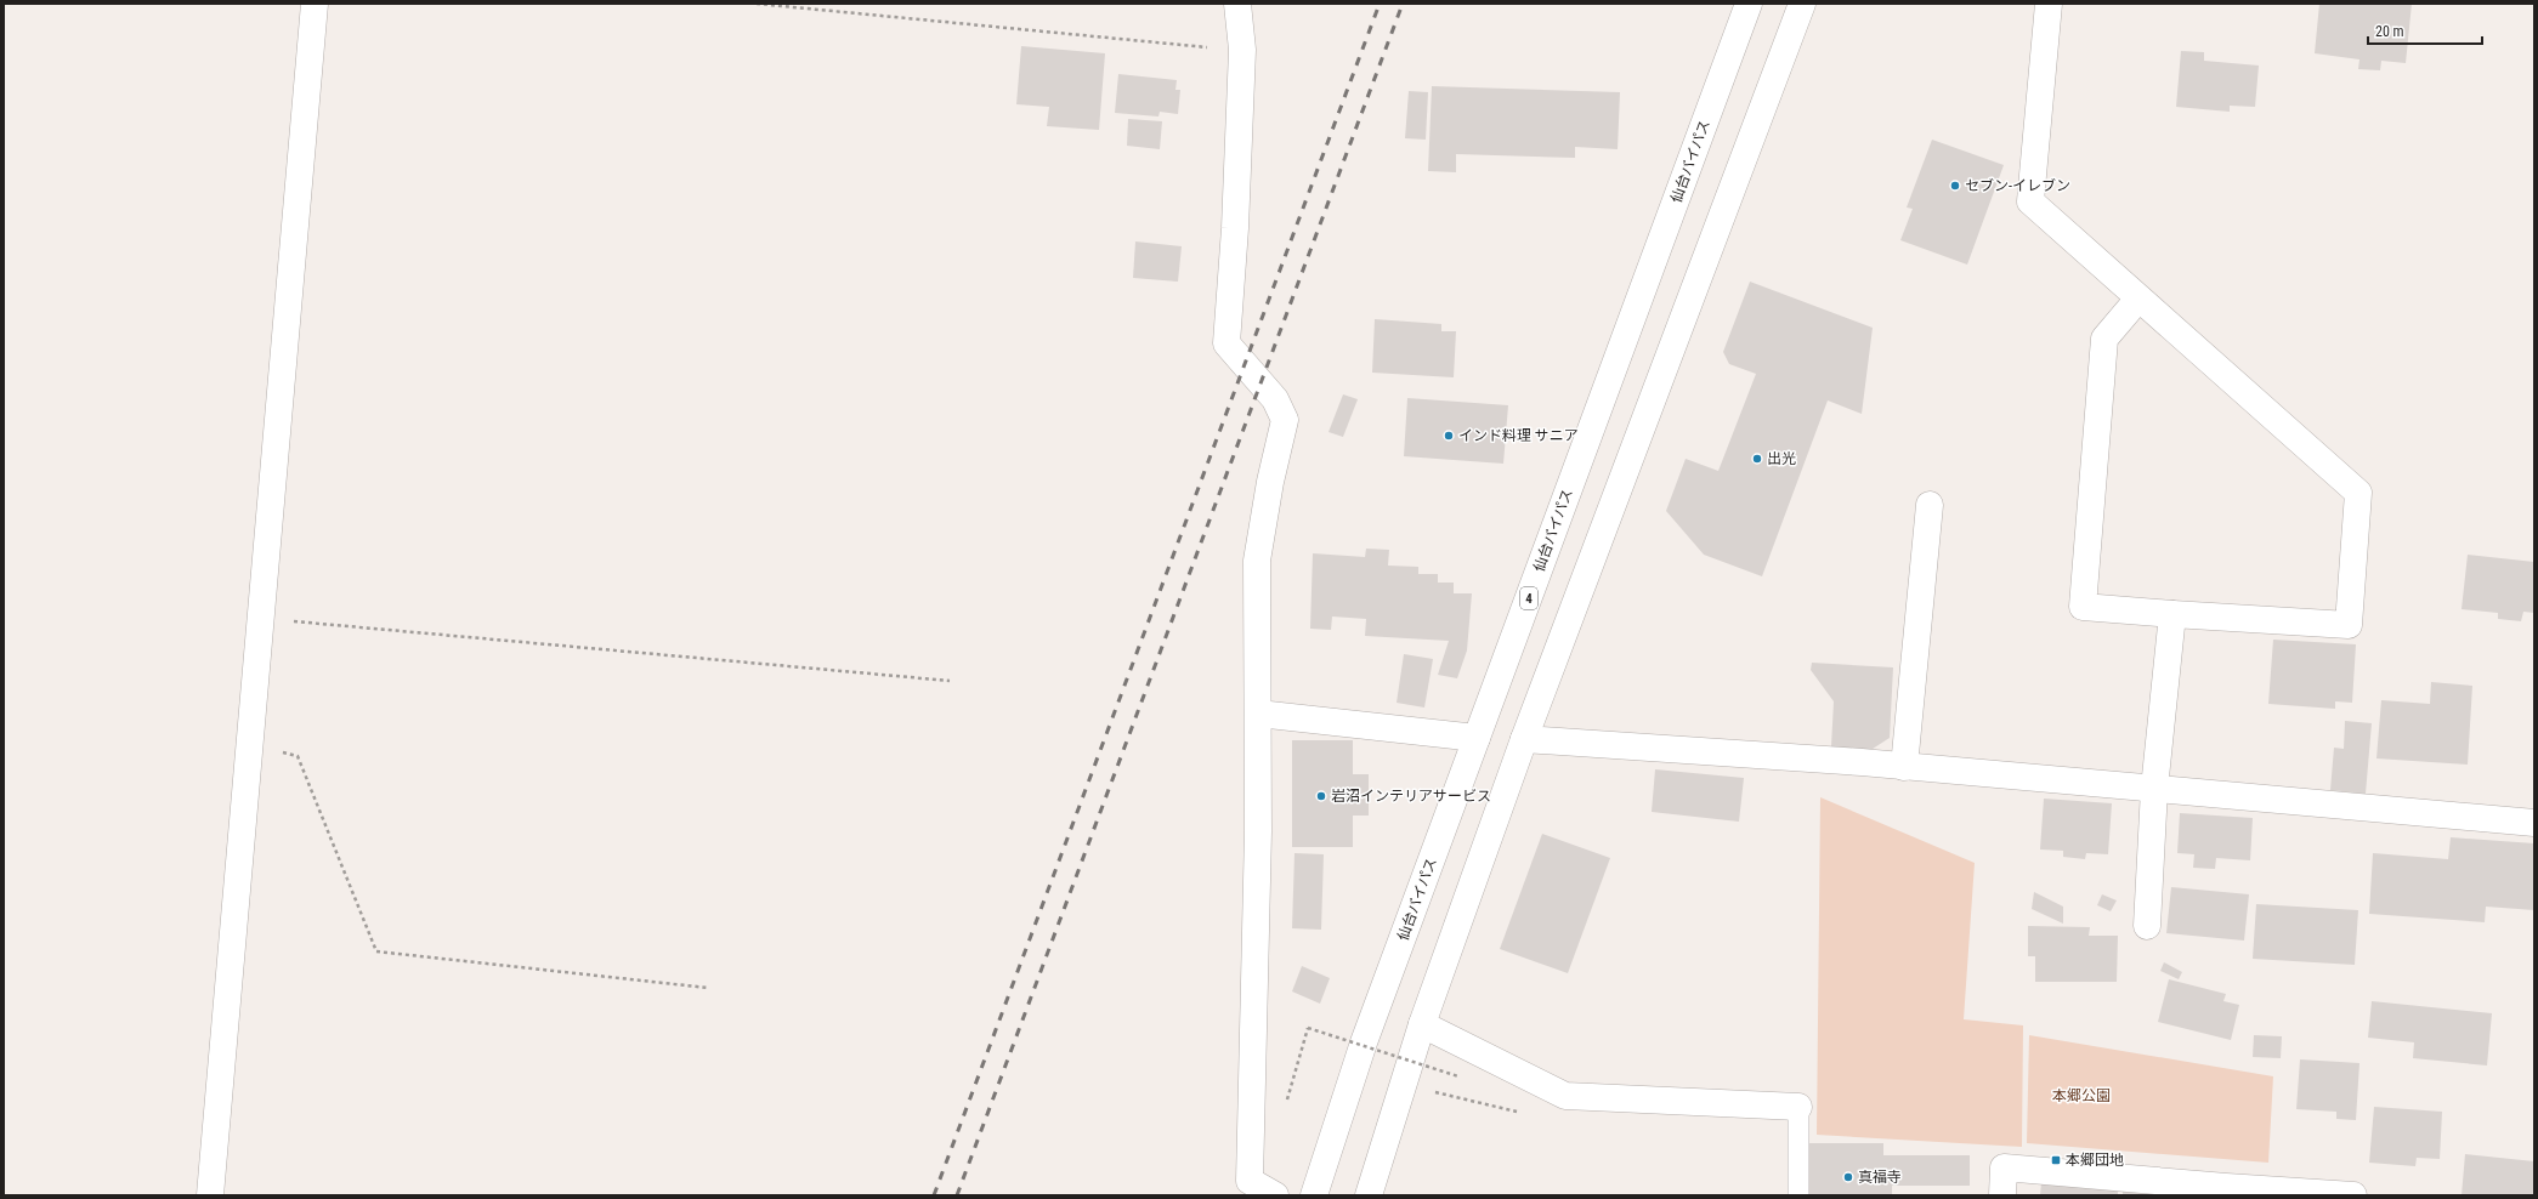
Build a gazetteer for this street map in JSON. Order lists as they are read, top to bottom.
{
  "streets": {
    "main road": ["仙台バイパス", "4"]
  },
  "parks": ["本郷公園"],
  "places": {
    "other": [
      "セブン-イレブン",
      "インド料理 サニア",
      "出光",
      "岩沼インテリアサービス",
      "真福寺"
    ],
    "transit": ["本郷団地"]
  },
  "scale_bar": "20 m"
}
